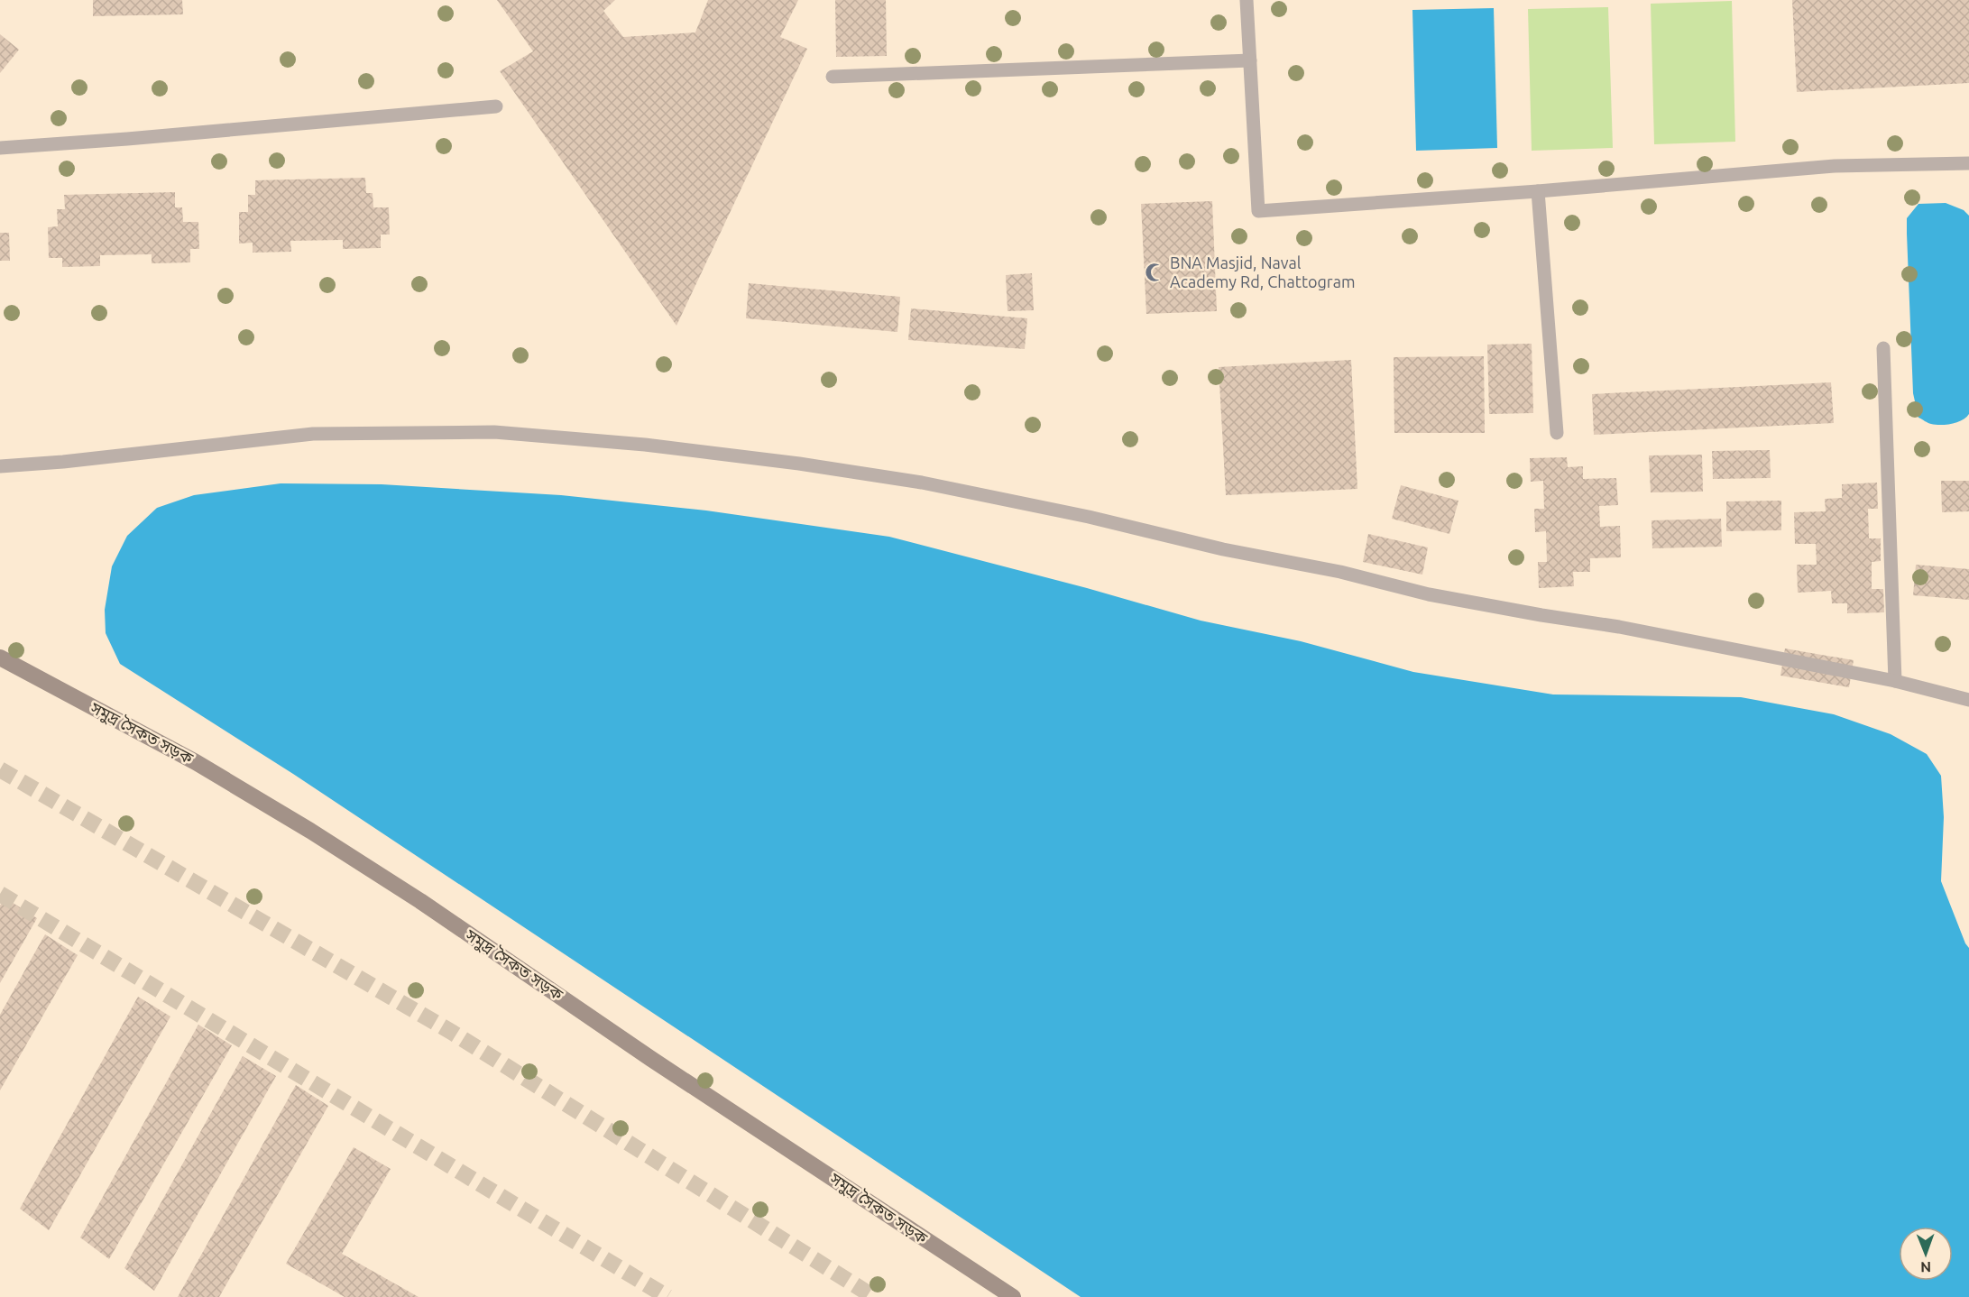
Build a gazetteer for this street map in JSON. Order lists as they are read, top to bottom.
{
  "streets": {
    "main road": ["সমুদ্র সৈকত সড়ক"]
  },
  "places": {
    "mosque": ["BNA Masjid, Naval Academy Rd, Chattogram"]
  },
  "north": "bottom"
}
